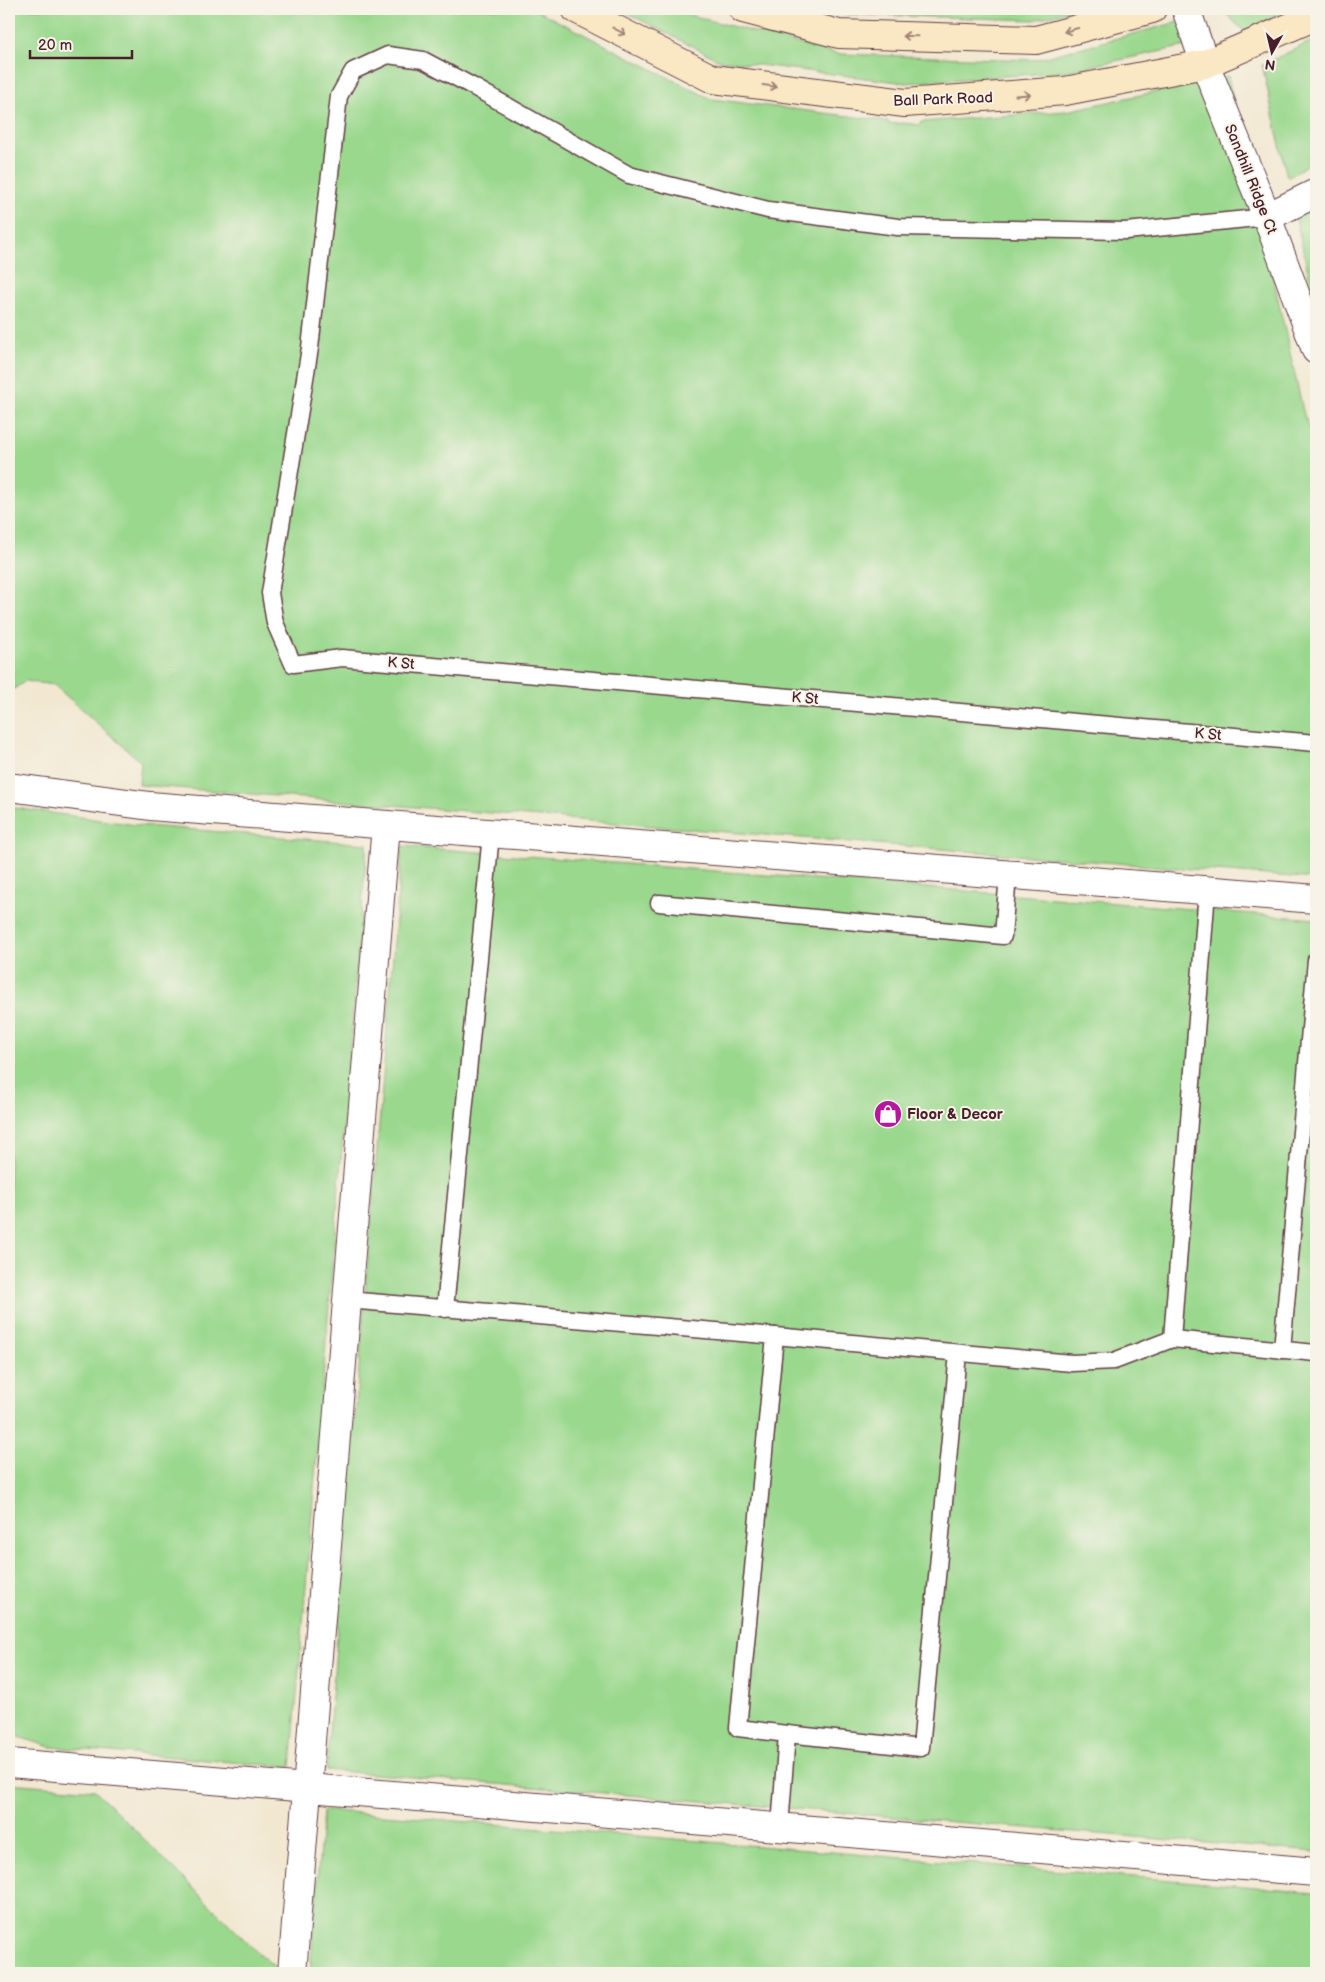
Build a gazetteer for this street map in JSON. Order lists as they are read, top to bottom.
{
  "streets": {
    "street": ["Ball Park Road", "Sandhill Ridge Ct"],
    "lane": ["K St"]
  },
  "crossings": [
    ["Ball Park Road", "Sandhill Ridge Ct"],
    ["Sandhill Ridge Ct", "K St"]
  ],
  "places": {
    "shop": ["Floor & Decor"]
  },
  "scale_bar": "20 m",
  "north": "bottom"
}
